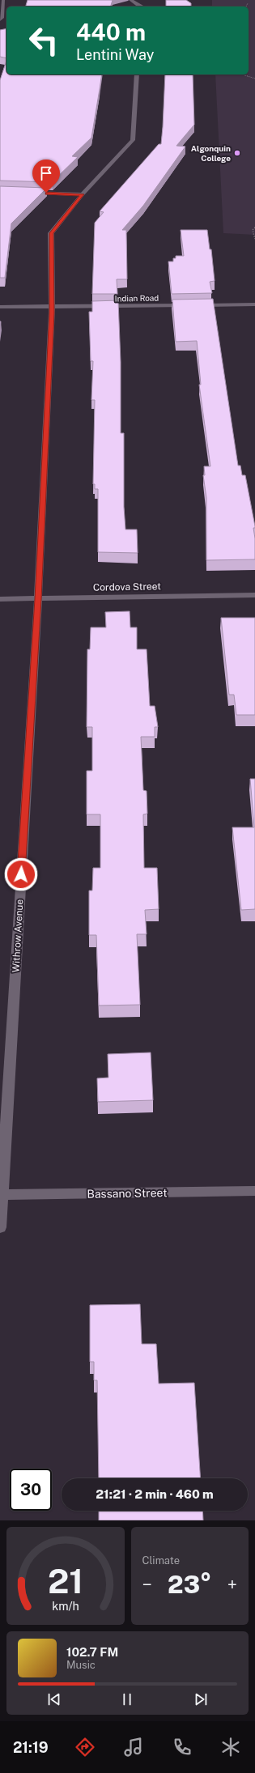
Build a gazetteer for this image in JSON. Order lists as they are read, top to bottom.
{
  "streets": {
    "street": [
      "Indian Road",
      "Cordova Street",
      "Withrow Avenue",
      "Bassano Street"
    ]
  },
  "crossings": [
    ["Indian Road", "Withrow Avenue"],
    ["Cordova Street", "Withrow Avenue"],
    ["Withrow Avenue", "Bassano Street"]
  ],
  "places": ["Algonquin College"],
  "page": {
    "turn": ["440 m", "Lentini Way"],
    "limit": "30",
    "trip": "21:21 · 2 min · 460 m",
    "tile": "Climate",
    "heat": ["−", "23°", "+"],
    "song": ["102.7 FM", "Music"],
    "tabs": "21:19",
    "gauge": ["21", "km/h"]
  }
}
